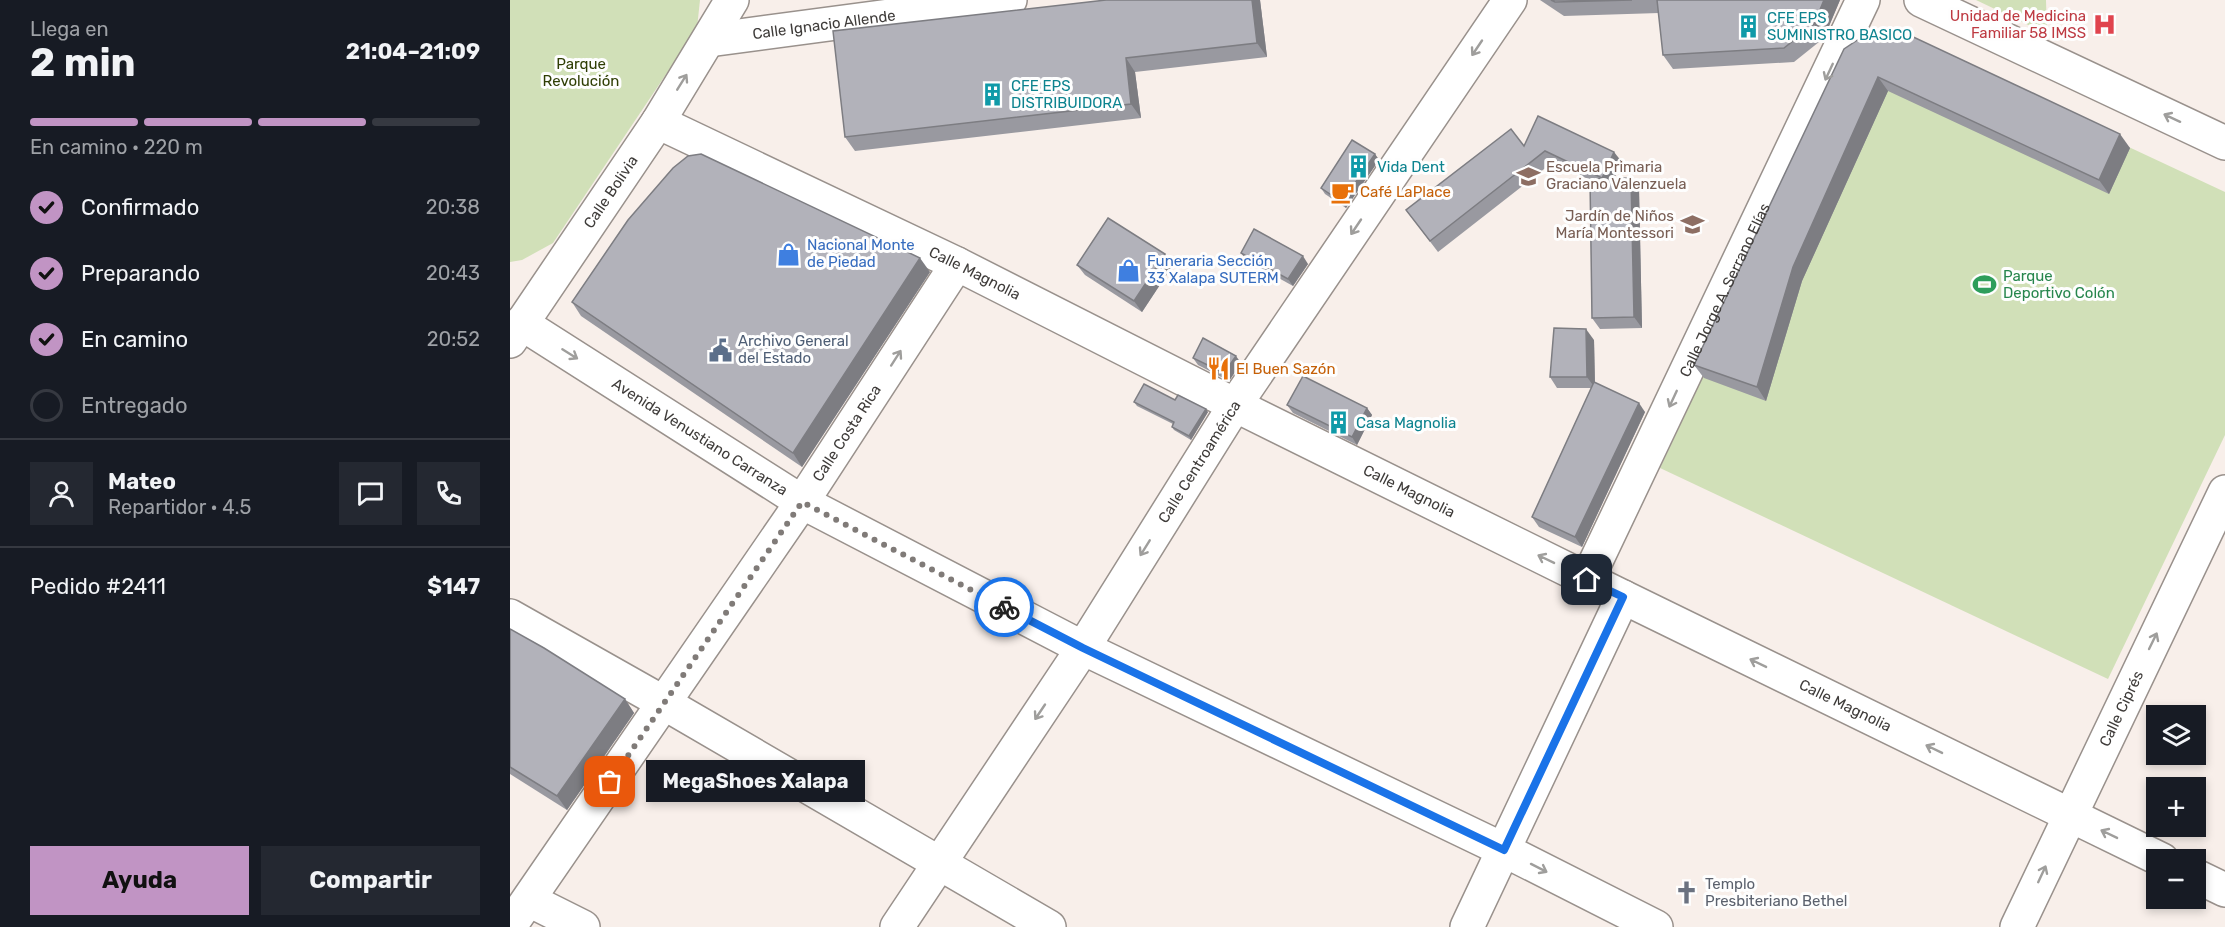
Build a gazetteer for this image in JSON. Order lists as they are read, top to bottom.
{
  "streets": {
    "street": [
      "Calle Ignacio Allende",
      "Calle Bolivia",
      "Calle Magnolia",
      "Calle Jorge A. Serrano Elías",
      "Calle Costa Rica",
      "Avenida Venustiano Carranza",
      "Calle Centroamérica",
      "Calle Ciprés"
    ]
  },
  "crossings": [
    ["Calle Ignacio Allende", "Calle Bolivia"],
    ["Calle Bolivia", "Calle Magnolia"],
    ["Calle Bolivia", "Avenida Venustiano Carranza"],
    ["Calle Magnolia", "Calle Jorge A. Serrano Elías"],
    ["Calle Magnolia", "Calle Costa Rica"],
    ["Calle Magnolia", "Calle Centroamérica"],
    ["Calle Magnolia", "Calle Ciprés"],
    ["Calle Costa Rica", "Avenida Venustiano Carranza"],
    ["Avenida Venustiano Carranza", "Calle Centroamérica"]
  ],
  "one_way": [
    "Calle Magnolia",
    "Calle Jorge A. Serrano Elías",
    "Calle Costa Rica",
    "Calle Centroamérica",
    "Calle Ciprés"
  ],
  "parks": ["Parque Revolución"],
  "places": {
    "hospital": ["Unidad de Medicina Familiar 58 IMSS"],
    "building": [
      "CFE EPS SUMINISTRO BASICO",
      "CFE EPS DISTRIBUIDORA",
      "Vida Dent",
      "Casa Magnolia"
    ],
    "school or university": ["Escuela Primaria Graciano Valenzuela", "Jardín de Niños María Montessori"],
    "cafe": ["Café LaPlace"],
    "shop": ["Nacional Monte de Piedad", "Funeraria Sección 33 Xalapa SUTERM"],
    "sports": ["Parque Deportivo Colón"],
    "public building": ["Archivo General del Estado"],
    "restaurant": ["El Buen Sazón"],
    "other": ["MegaShoes Xalapa"],
    "church": ["Templo Presbiteriano Bethel"]
  },
  "page": {
    "heading": ["2 min", "Llega en", "21:04–21:09"],
    "panel": [
      "Mateo",
      "Repartidor · 4.5",
      "Pedido #2411",
      "$147"
    ],
    "bar": "En camino · 220 m",
    "list": [
      ["Confirmado", "20:38"],
      ["Preparando", "20:43"],
      ["En camino", "20:52"],
      "Entregado"
    ],
    "map_buttons": ["+", "−"],
    "bubble": "MegaShoes Xalapa",
    "buttons": ["Ayuda", "Compartir"]
  }
}
